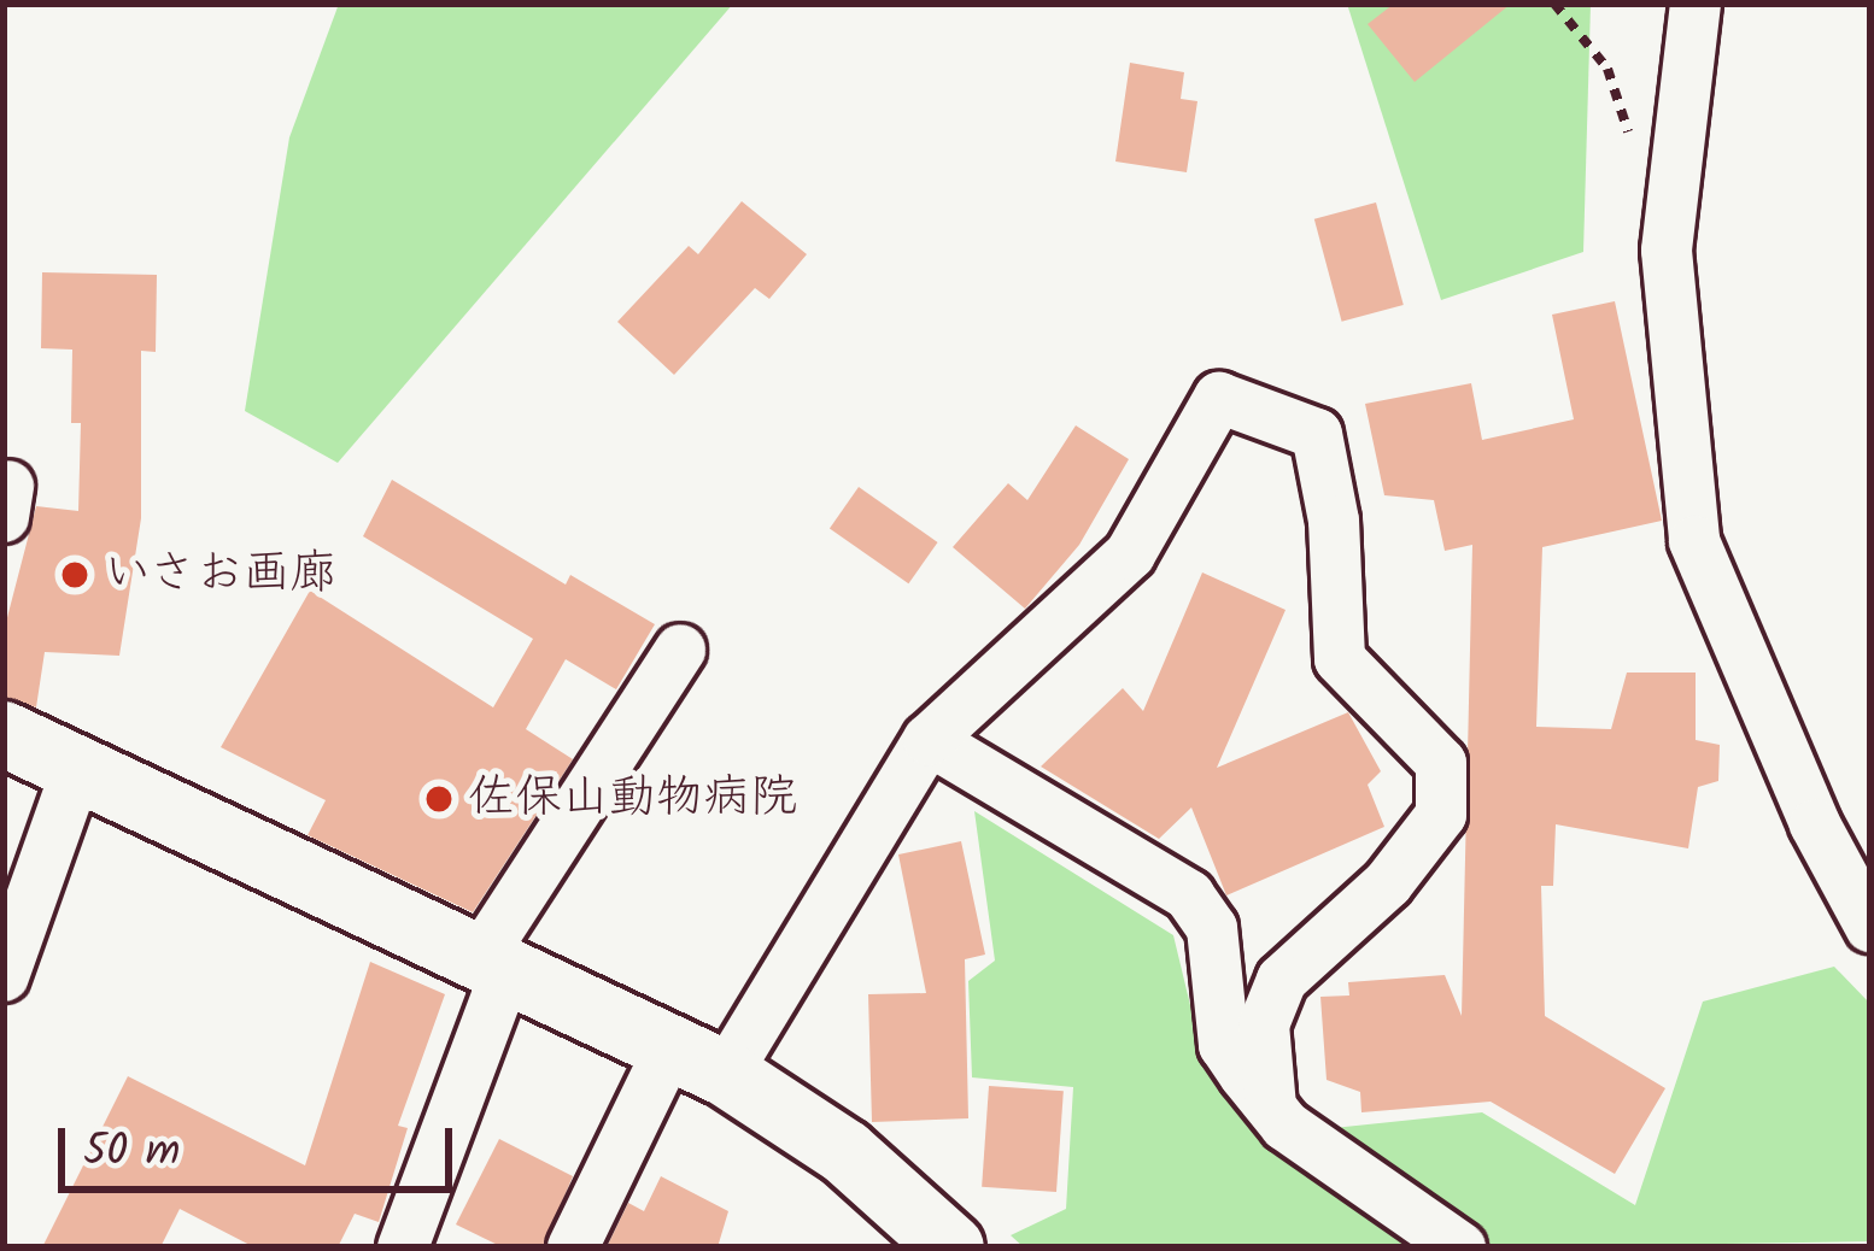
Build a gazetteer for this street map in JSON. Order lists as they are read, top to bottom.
{
  "places": ["いさお画廊", "佐保山動物病院"],
  "scale_bar": "50 m"
}
